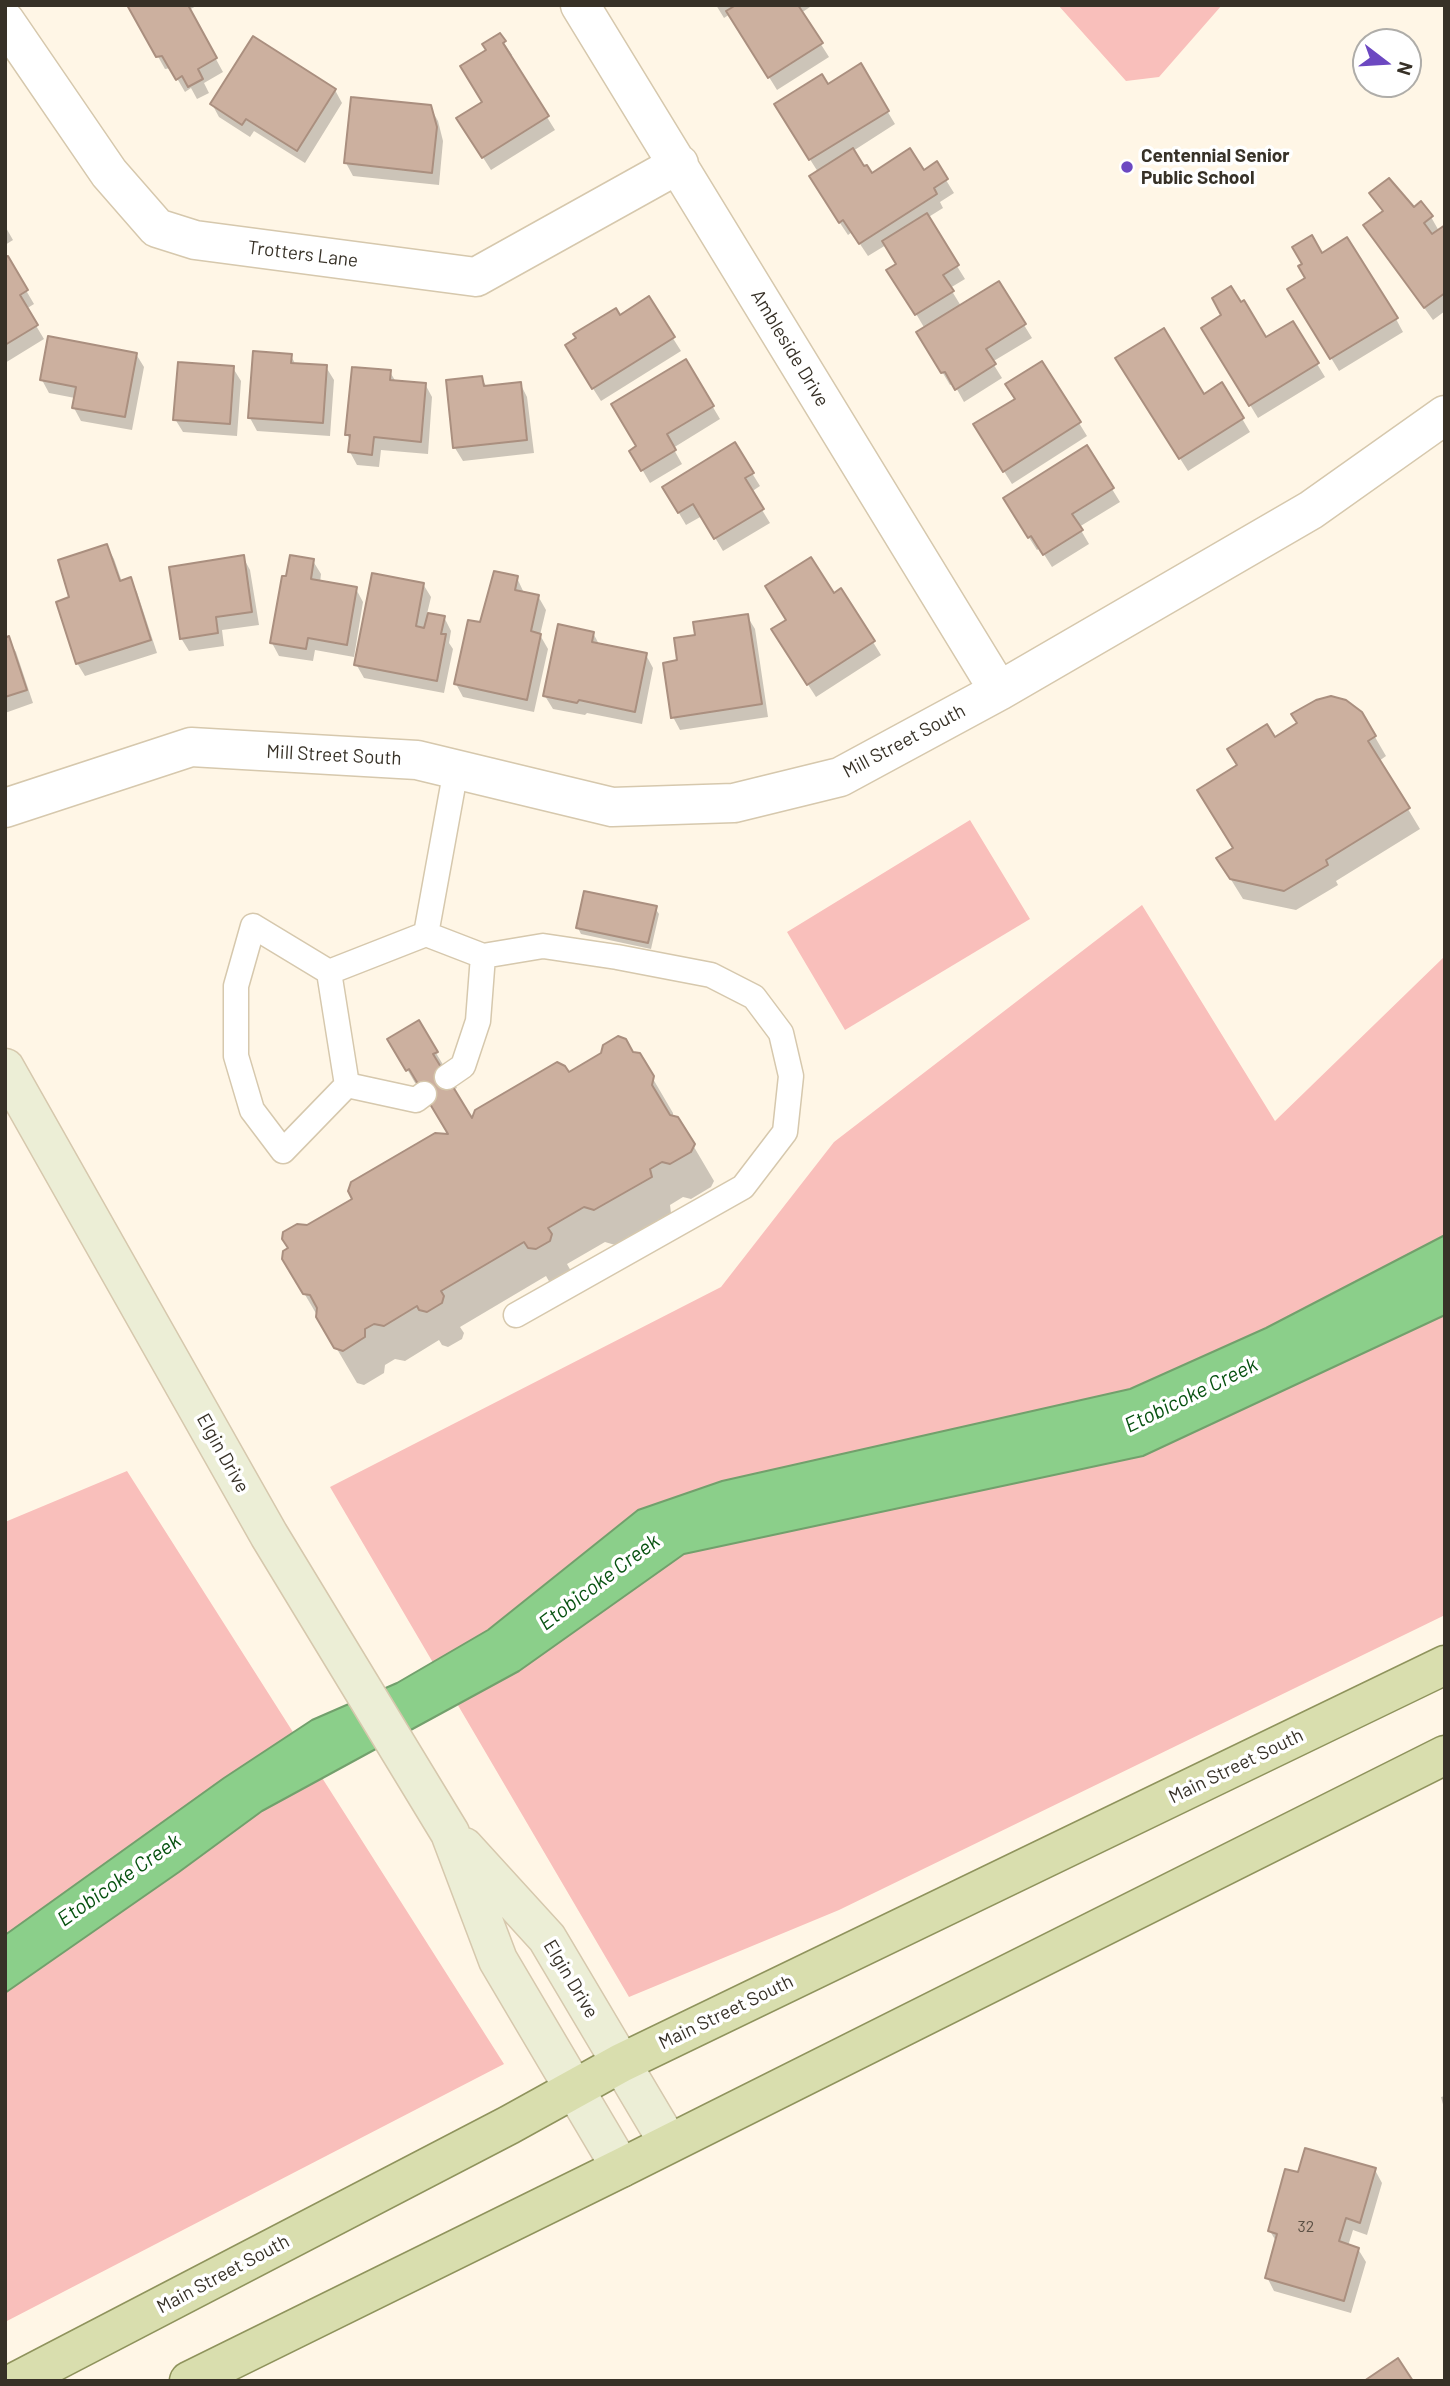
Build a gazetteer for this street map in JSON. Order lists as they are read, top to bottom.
{
  "streets": {
    "main road": ["Main Street South"],
    "street": [
      "Trotters Lane",
      "Ambleside Drive",
      "Mill Street South",
      "Elgin Drive"
    ]
  },
  "crossings": [
    ["Trotters Lane", "Ambleside Drive"],
    ["Ambleside Drive", "Mill Street South"],
    ["Elgin Drive", "Main Street South"]
  ],
  "water": ["Etobicoke Creek"],
  "places": ["Centennial Senior Public School"],
  "house_numbers": ["32"],
  "north": "right"
}
